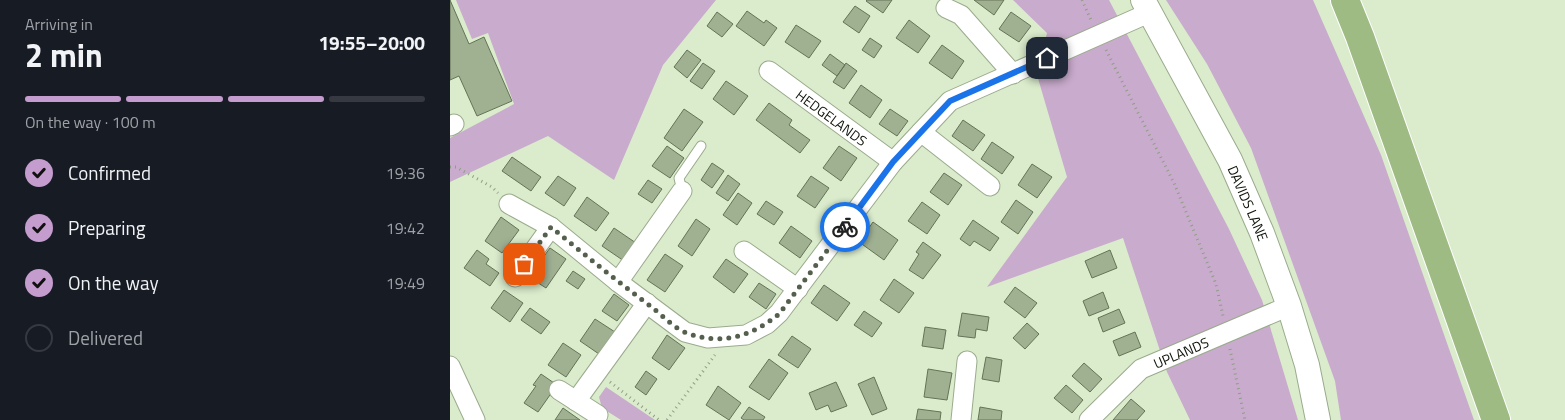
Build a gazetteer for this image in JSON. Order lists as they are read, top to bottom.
{
  "streets": {
    "street": ["HEDGELANDS", "DAVIDS LANE", "UPLANDS"]
  },
  "crossings": [
    ["DAVIDS LANE", "UPLANDS"]
  ],
  "page": {
    "heading": ["2 min", "Arriving in", "19:55–20:00"],
    "bar": "On the way · 100 m",
    "list": [
      ["Confirmed", "19:36"],
      ["Preparing", "19:42"],
      ["On the way", "19:49"],
      "Delivered"
    ]
  }
}
